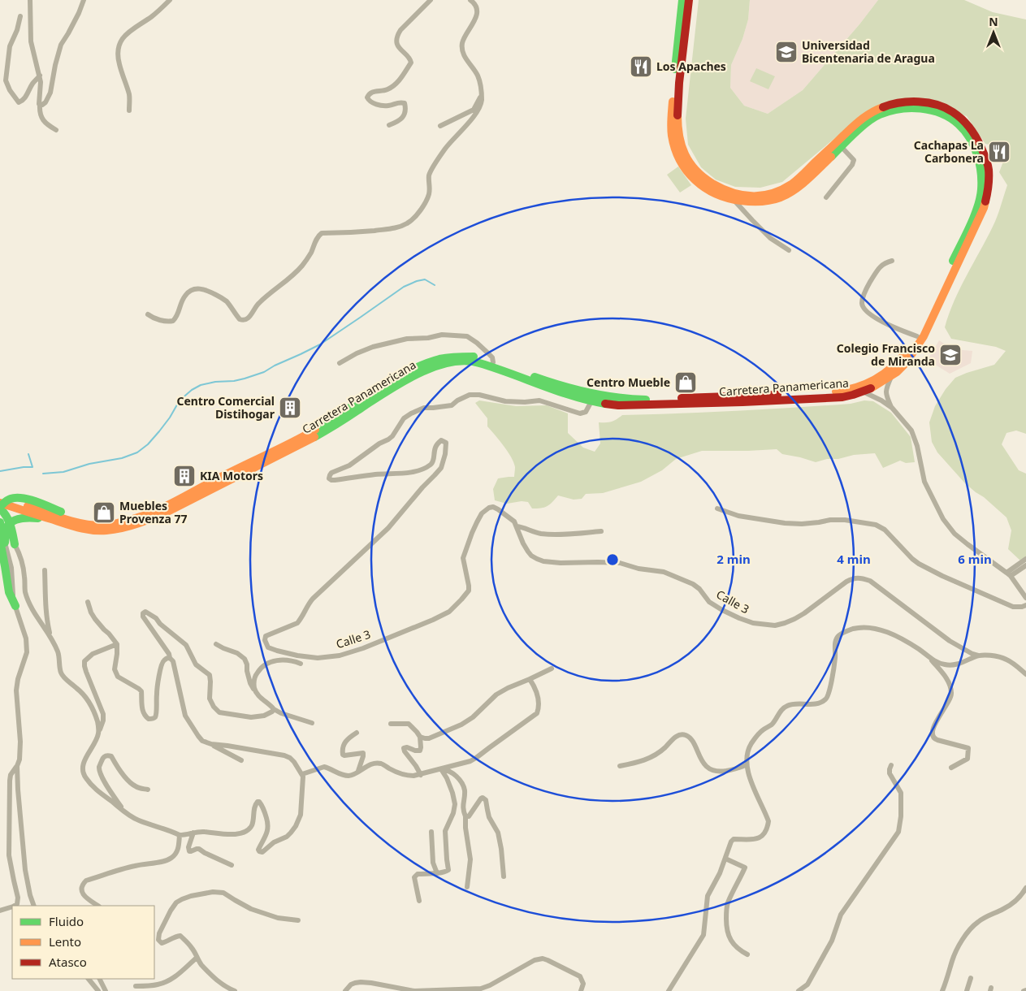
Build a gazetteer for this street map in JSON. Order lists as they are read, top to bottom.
{
  "streets": {
    "main road": ["Carretera Panamericana"],
    "street": ["Calle 3"]
  },
  "crossings": [
    ["Carretera Panamericana", "Calle 3"]
  ],
  "places": {
    "school or university": ["Universidad Bicentenaria de Aragua", "Colegio Francisco de Miranda"],
    "restaurant": ["Los Apaches", "Cachapas La Carbonera"],
    "shop": ["Centro Mueble", "Muebles Provenza 77"],
    "building": ["Centro Comercial Distihogar", "KIA Motors"]
  },
  "legend": ["Fluido", "Lento", "Atasco"],
  "north": "top",
  "rings": ["2 min", "4 min", "6 min"]
}
